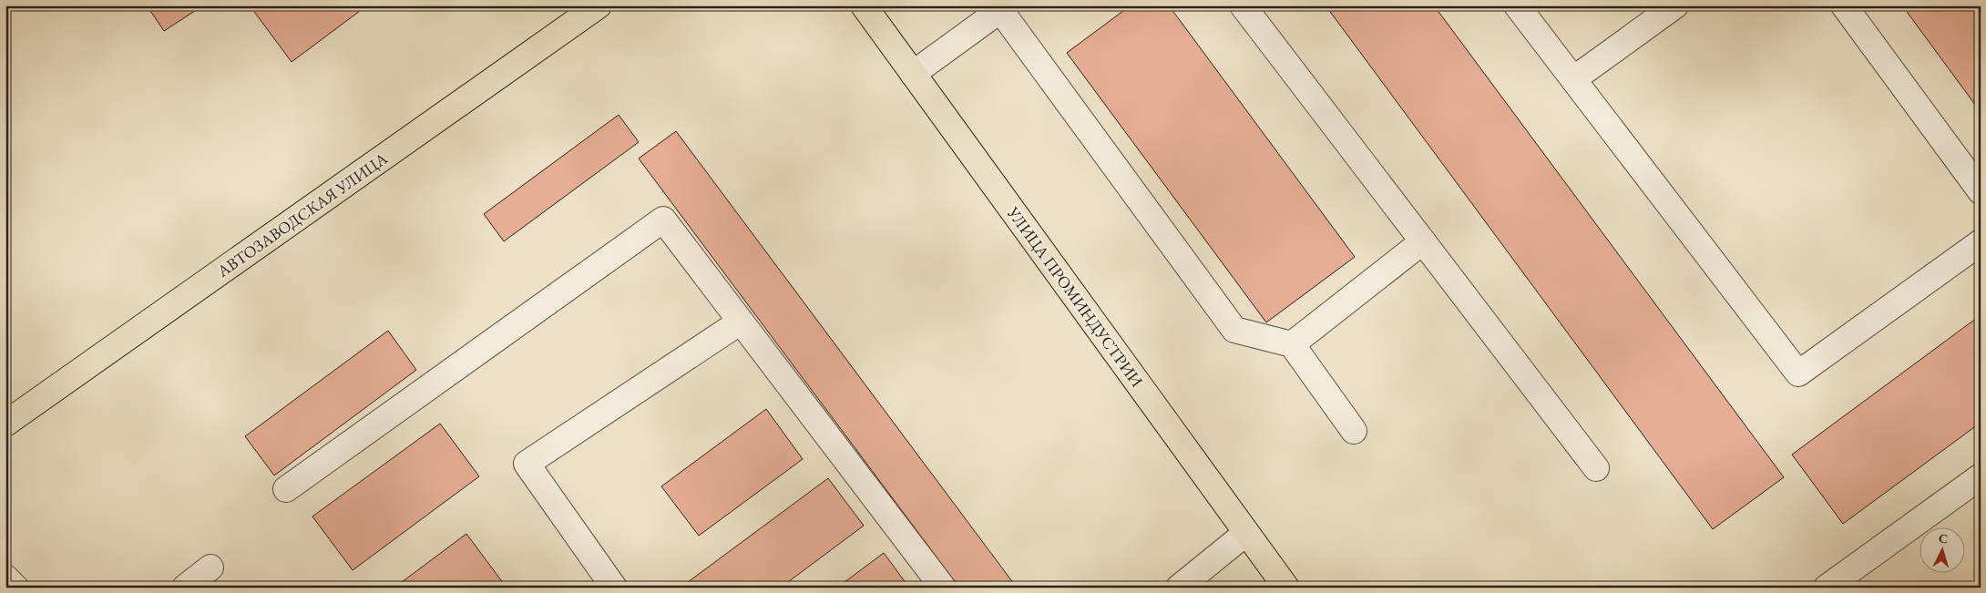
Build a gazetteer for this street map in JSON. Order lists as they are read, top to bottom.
{
  "streets": {
    "main road": ["АВТОЗАВОДСКАЯ УЛИЦА", "УЛИЦА ПРОМИНДУСТРИИ"]
  },
  "north": "top"
}
